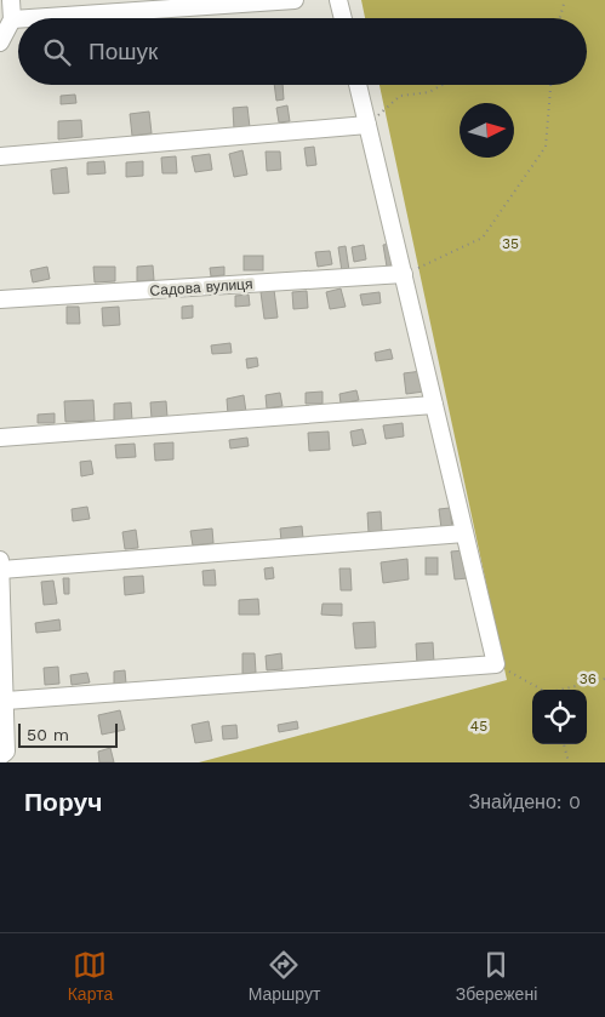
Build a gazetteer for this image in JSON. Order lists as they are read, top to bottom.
{
  "streets": {
    "street": ["Садова вулиця"]
  },
  "parks": ["35", "36", "45"],
  "scale_bar": "50 m",
  "north": "right",
  "page": {
    "search": "Пошук",
    "scale": "50 m",
    "heading": ["Поруч", "Знайдено: 0"],
    "nav": ["Карта", "Маршрут", "Збережені"]
  }
}
